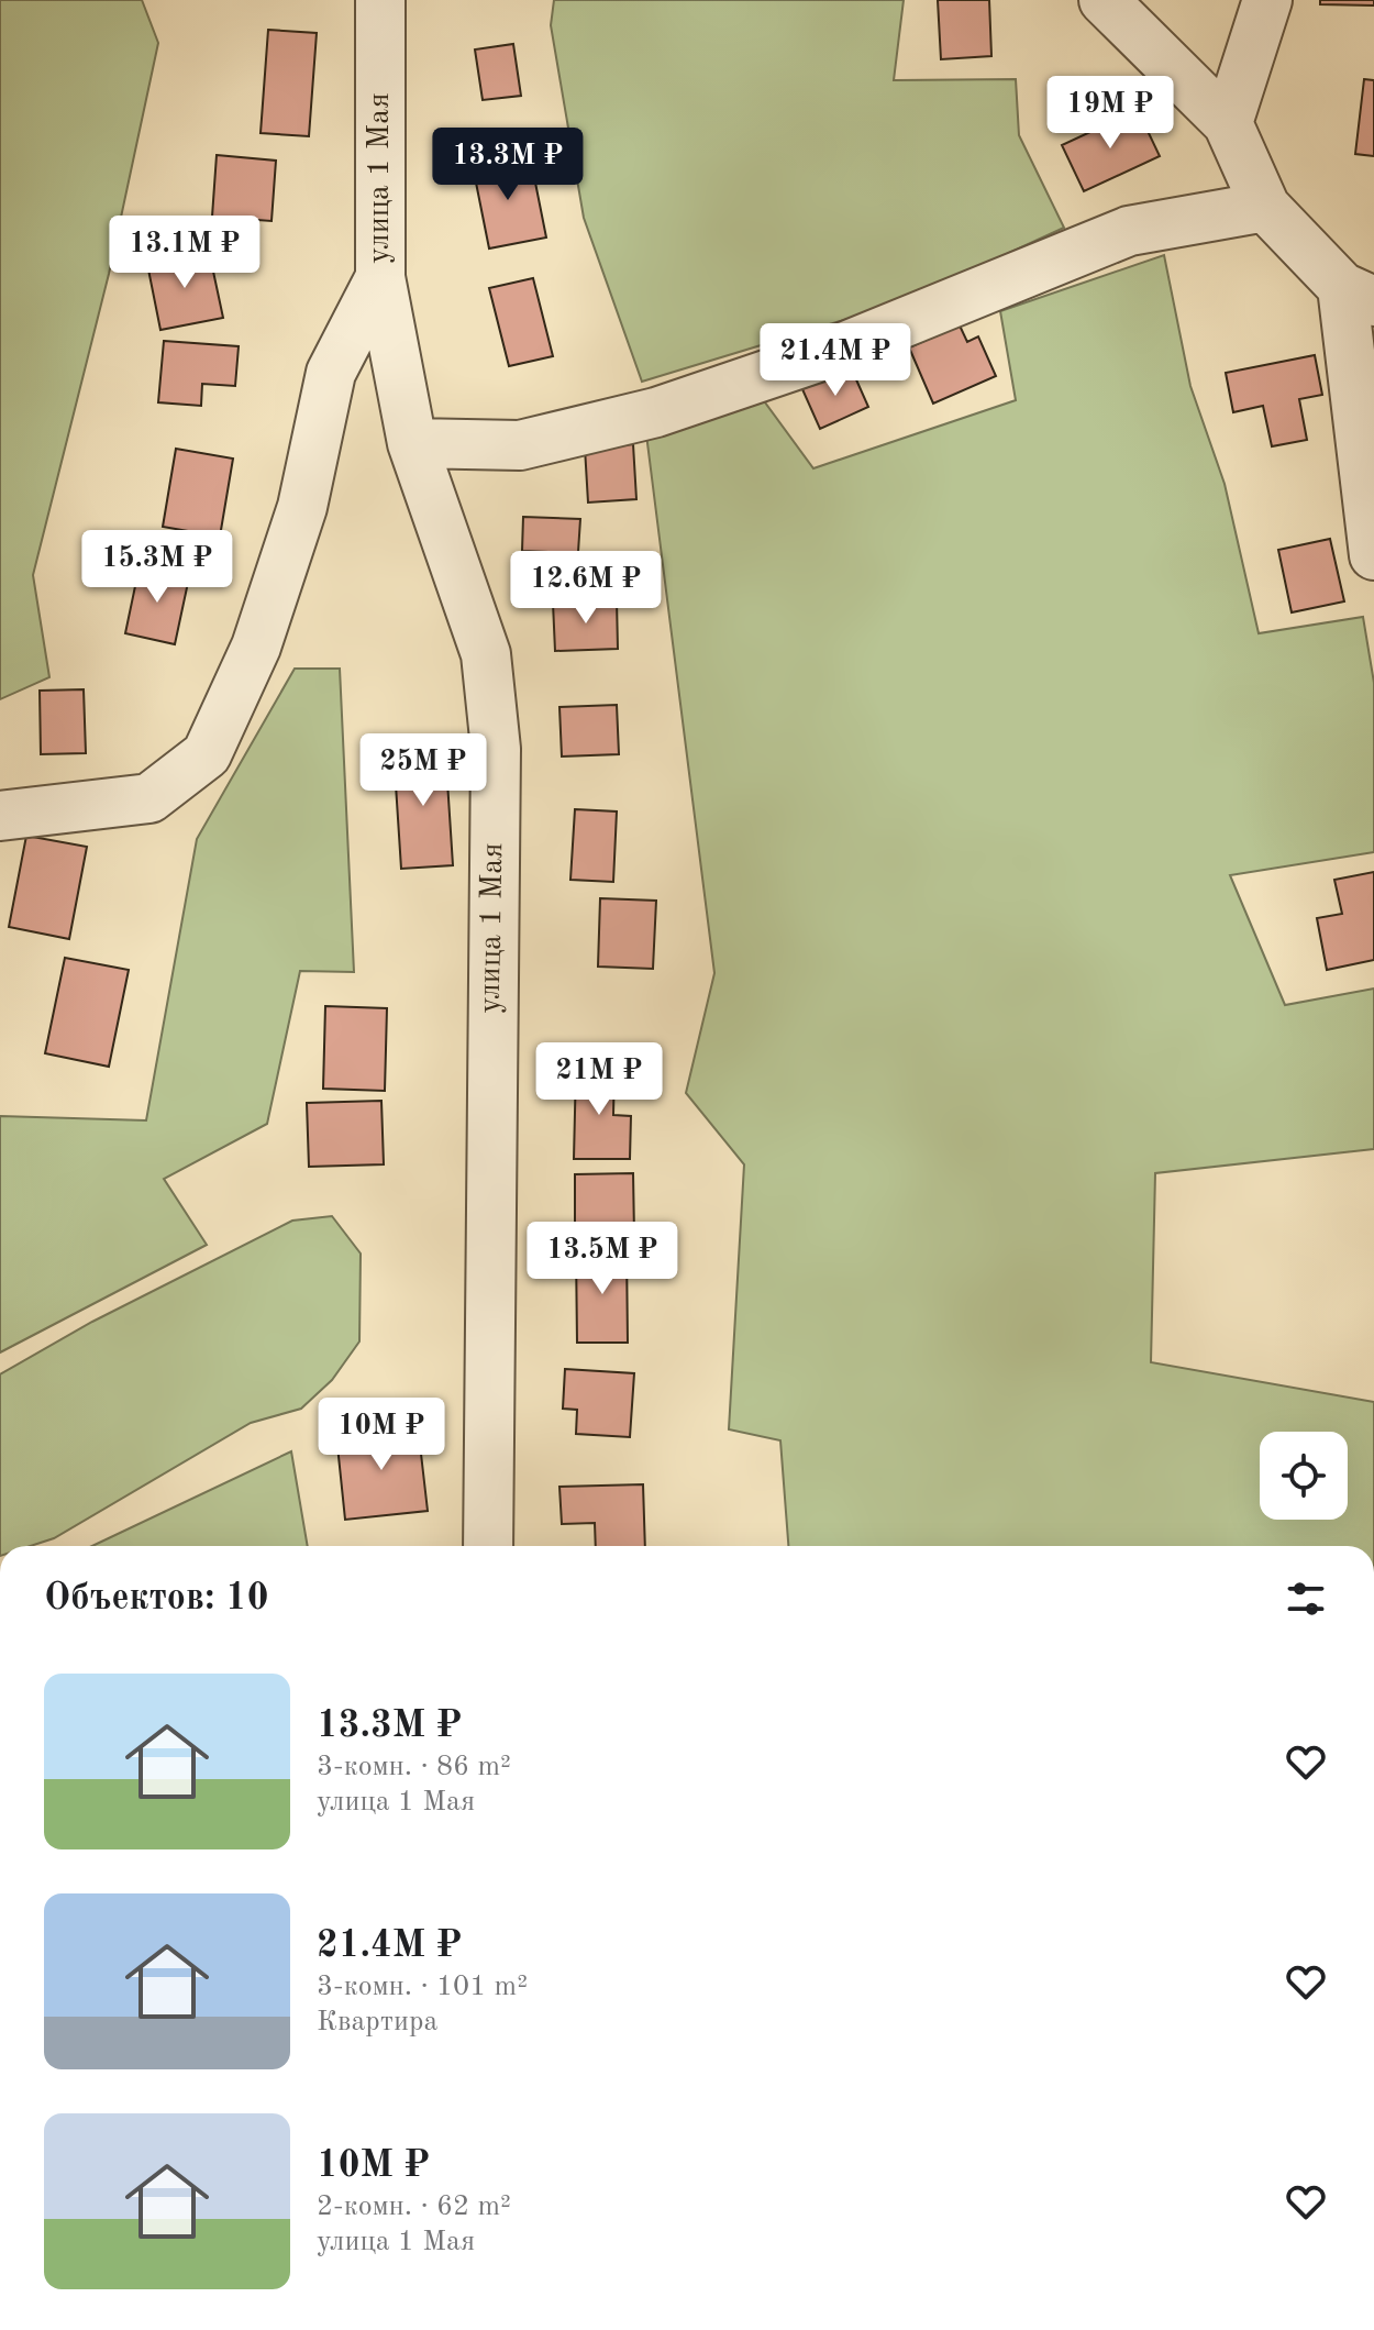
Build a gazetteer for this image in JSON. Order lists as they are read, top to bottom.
{
  "streets": {
    "street": ["улица 1 Мая"]
  },
  "page": {
    "price": [
      "19M ₽",
      "13.3M ₽",
      "13.1M ₽",
      "21.4M ₽",
      "15.3M ₽",
      "12.6M ₽",
      "25M ₽",
      "21M ₽",
      "13.5M ₽",
      "10M ₽"
    ],
    "heading": "Объектов: 10",
    "list": [
      {
        "name": "13.3M ₽",
        "note": "3-комн. · 86 m² · улица 1 Мая"
      },
      {
        "name": "21.4M ₽",
        "note": "3-комн. · 101 m² · Квартира"
      },
      {
        "name": "10M ₽",
        "note": "2-комн. · 62 m² · улица 1 Мая"
      }
    ]
  }
}
